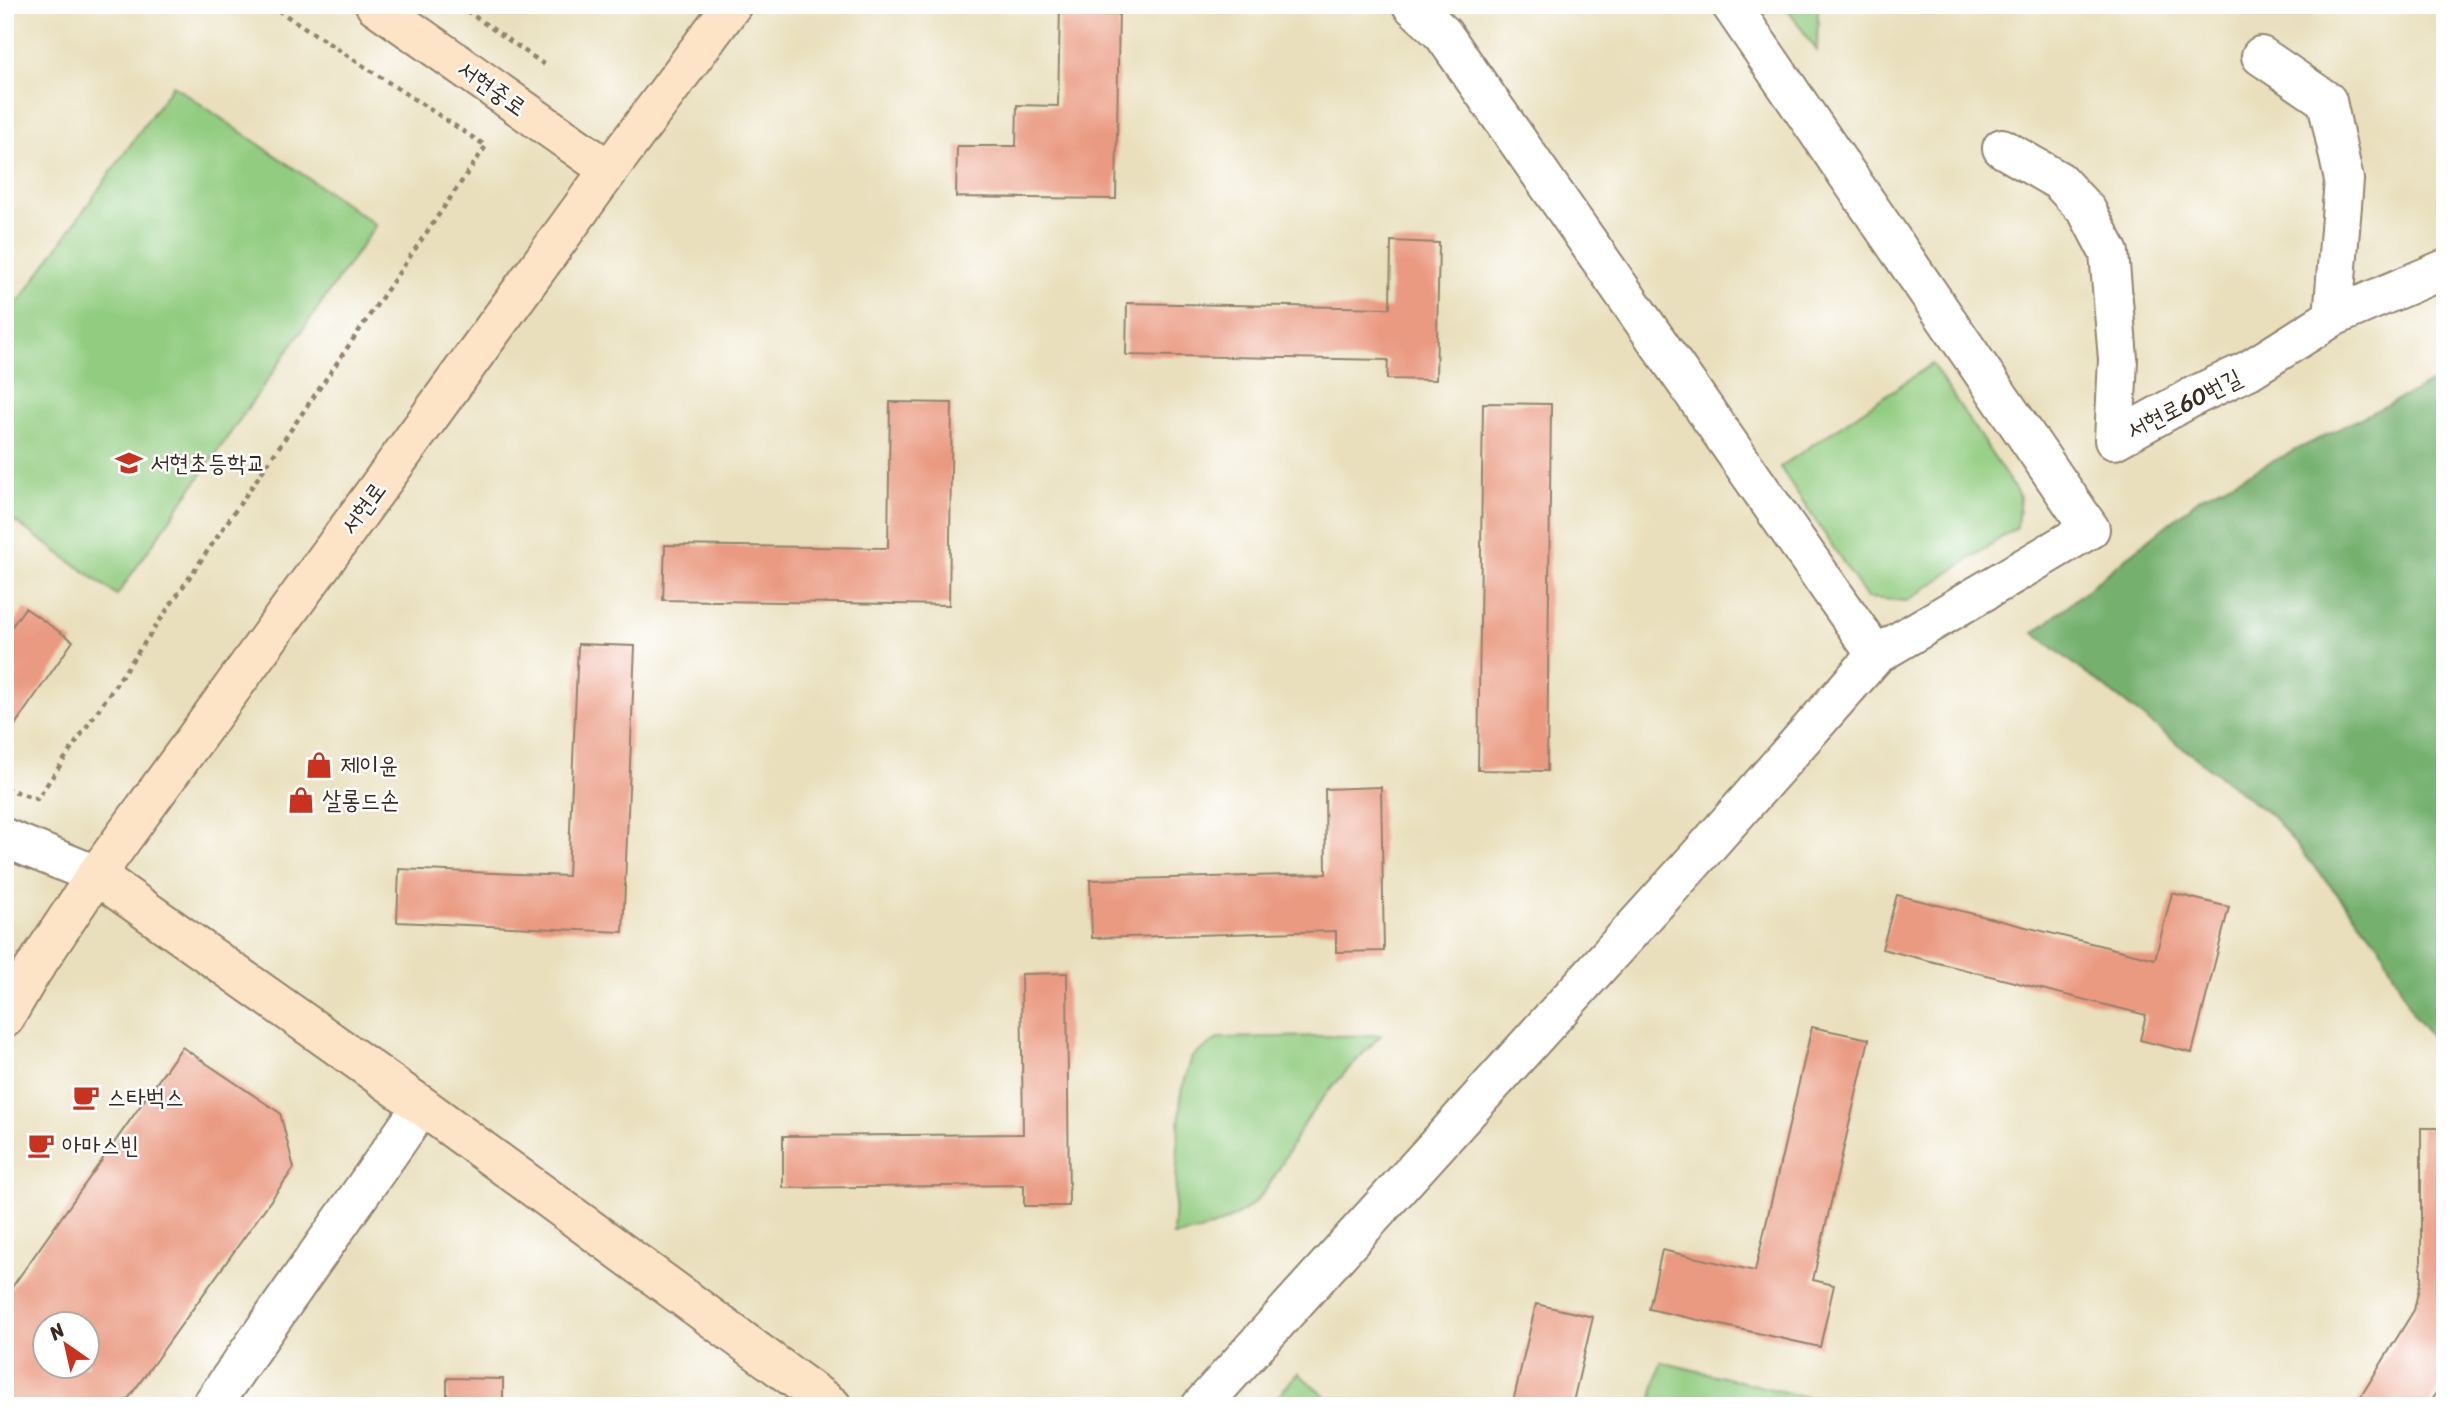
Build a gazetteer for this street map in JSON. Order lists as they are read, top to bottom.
{
  "streets": {
    "street": ["서현중로", "서현로60번길", "서현로"]
  },
  "crossings": [
    ["서현중로", "서현로"]
  ],
  "places": {
    "school or university": ["서현초등학교"],
    "shop": ["제이윤", "살롱드손"],
    "cafe": ["스타벅스", "아마스빈"]
  },
  "north": "top left"
}
